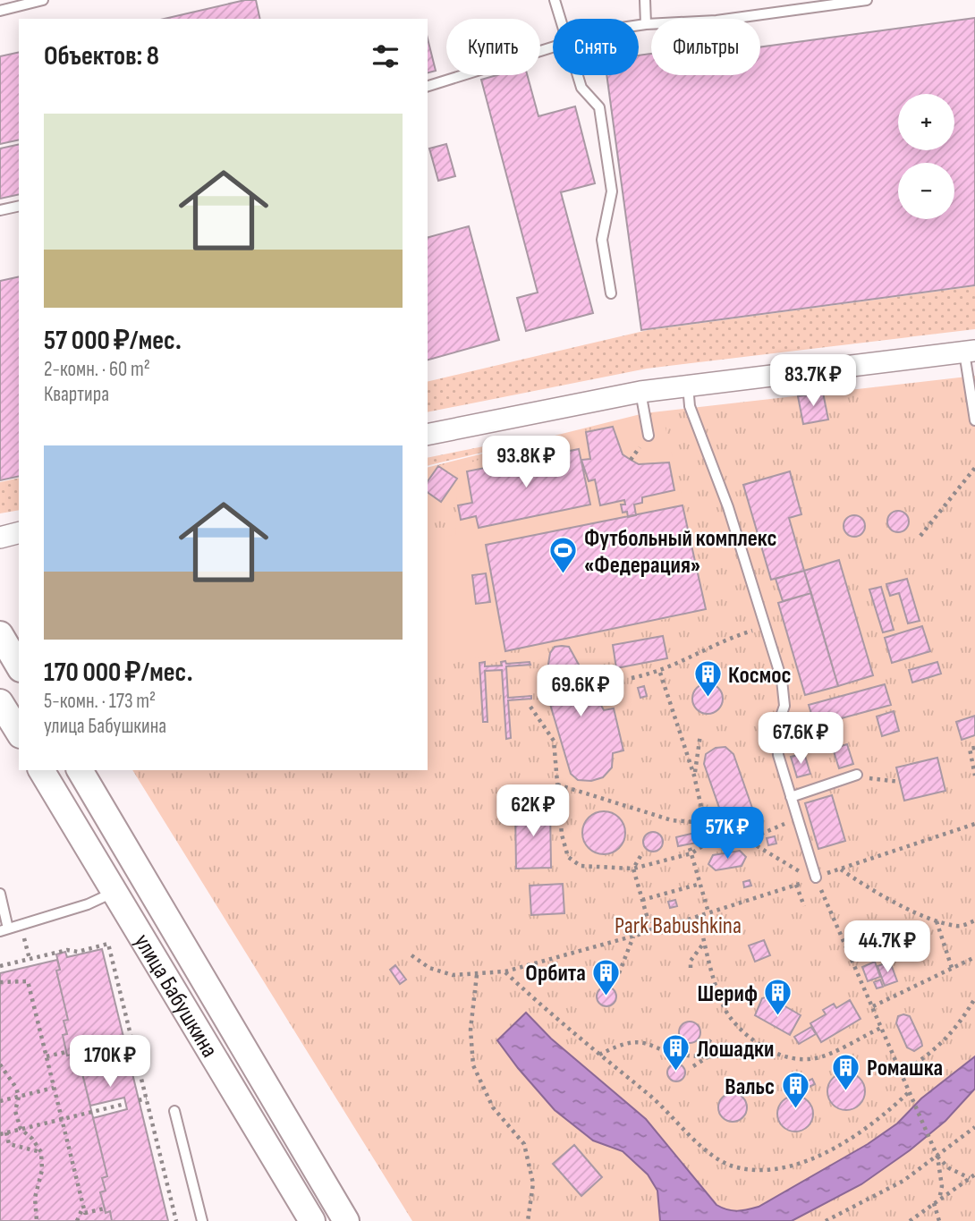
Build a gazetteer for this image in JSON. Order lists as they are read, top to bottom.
{
  "streets": {
    "street": ["улица Бабушкина"]
  },
  "parks": ["Park Babushkina"],
  "places": {
    "sports": ["Футбольный комплекс «Федерация»"],
    "building": [
      "Космос",
      "Орбита",
      "Шериф",
      "Лошадки",
      "Ромашка",
      "Вальс"
    ]
  },
  "page": {
    "chip": ["Купить", "Снять", "Фильтры"],
    "heading": "Объектов: 8",
    "map_buttons": ["+", "−"],
    "list": [
      {
        "name": "57 000 ₽/мес.",
        "note": "2-комн. · 60 m² · Квартира"
      },
      {
        "name": "170 000 ₽/мес.",
        "note": "5-комн. · 173 m² · улица Бабушкина"
      }
    ],
    "price": [
      "83.7K ₽",
      "93.8K ₽",
      "69.6K ₽",
      "67.6K ₽",
      "62K ₽",
      "57K ₽",
      "44.7K ₽",
      "170K ₽"
    ]
  }
}
